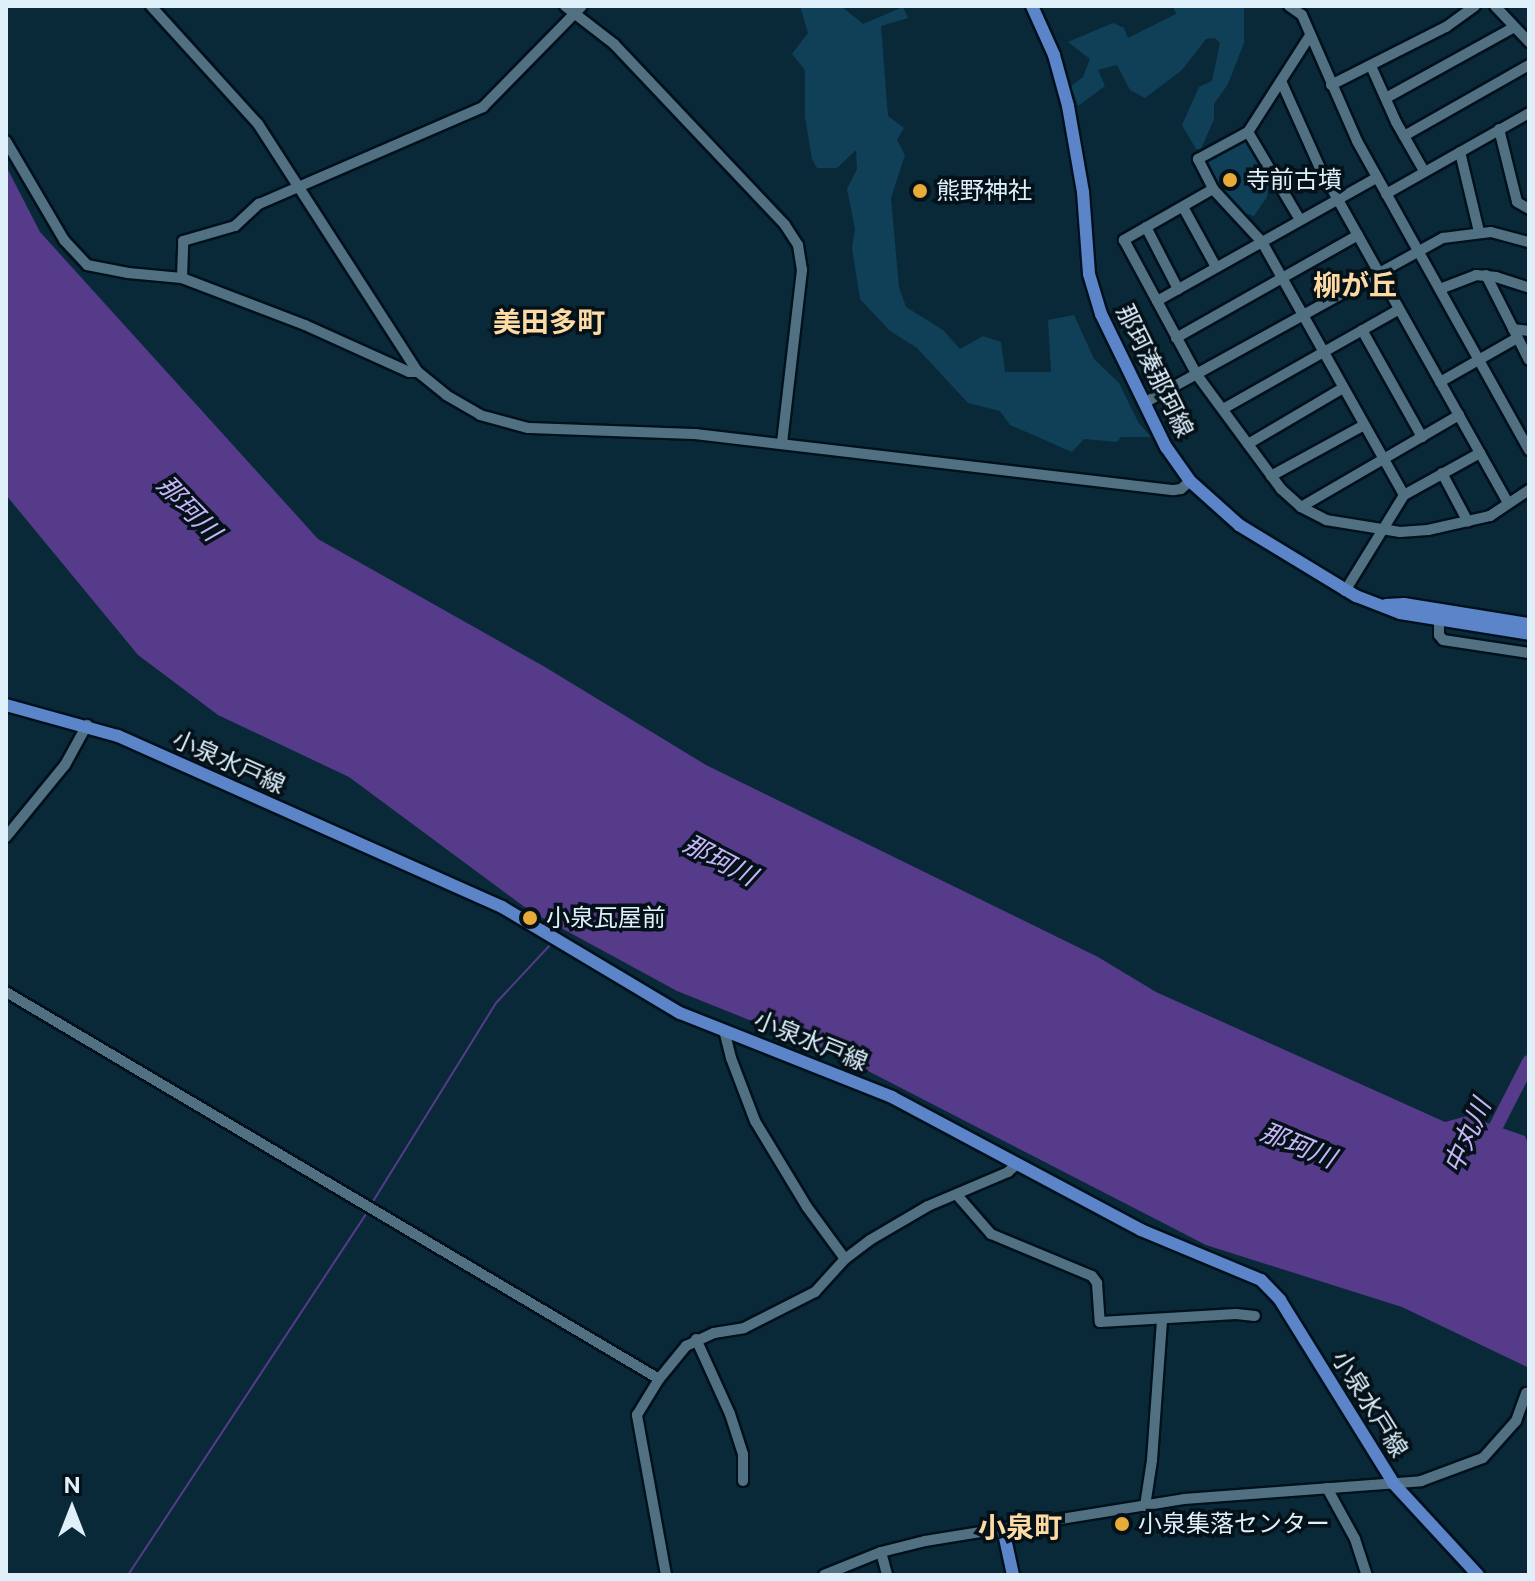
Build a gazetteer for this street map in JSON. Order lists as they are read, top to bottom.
{
  "streets": {
    "main road": ["那珂湊那珂線", "小泉水戸線"]
  },
  "districts": ["柳が丘", "美田多町", "小泉町"],
  "water": ["那珂川", "中丸川"],
  "places": [
    "寺前古墳",
    "熊野神社",
    "小泉瓦屋前",
    "小泉集落センター"
  ],
  "north": "top"
}
